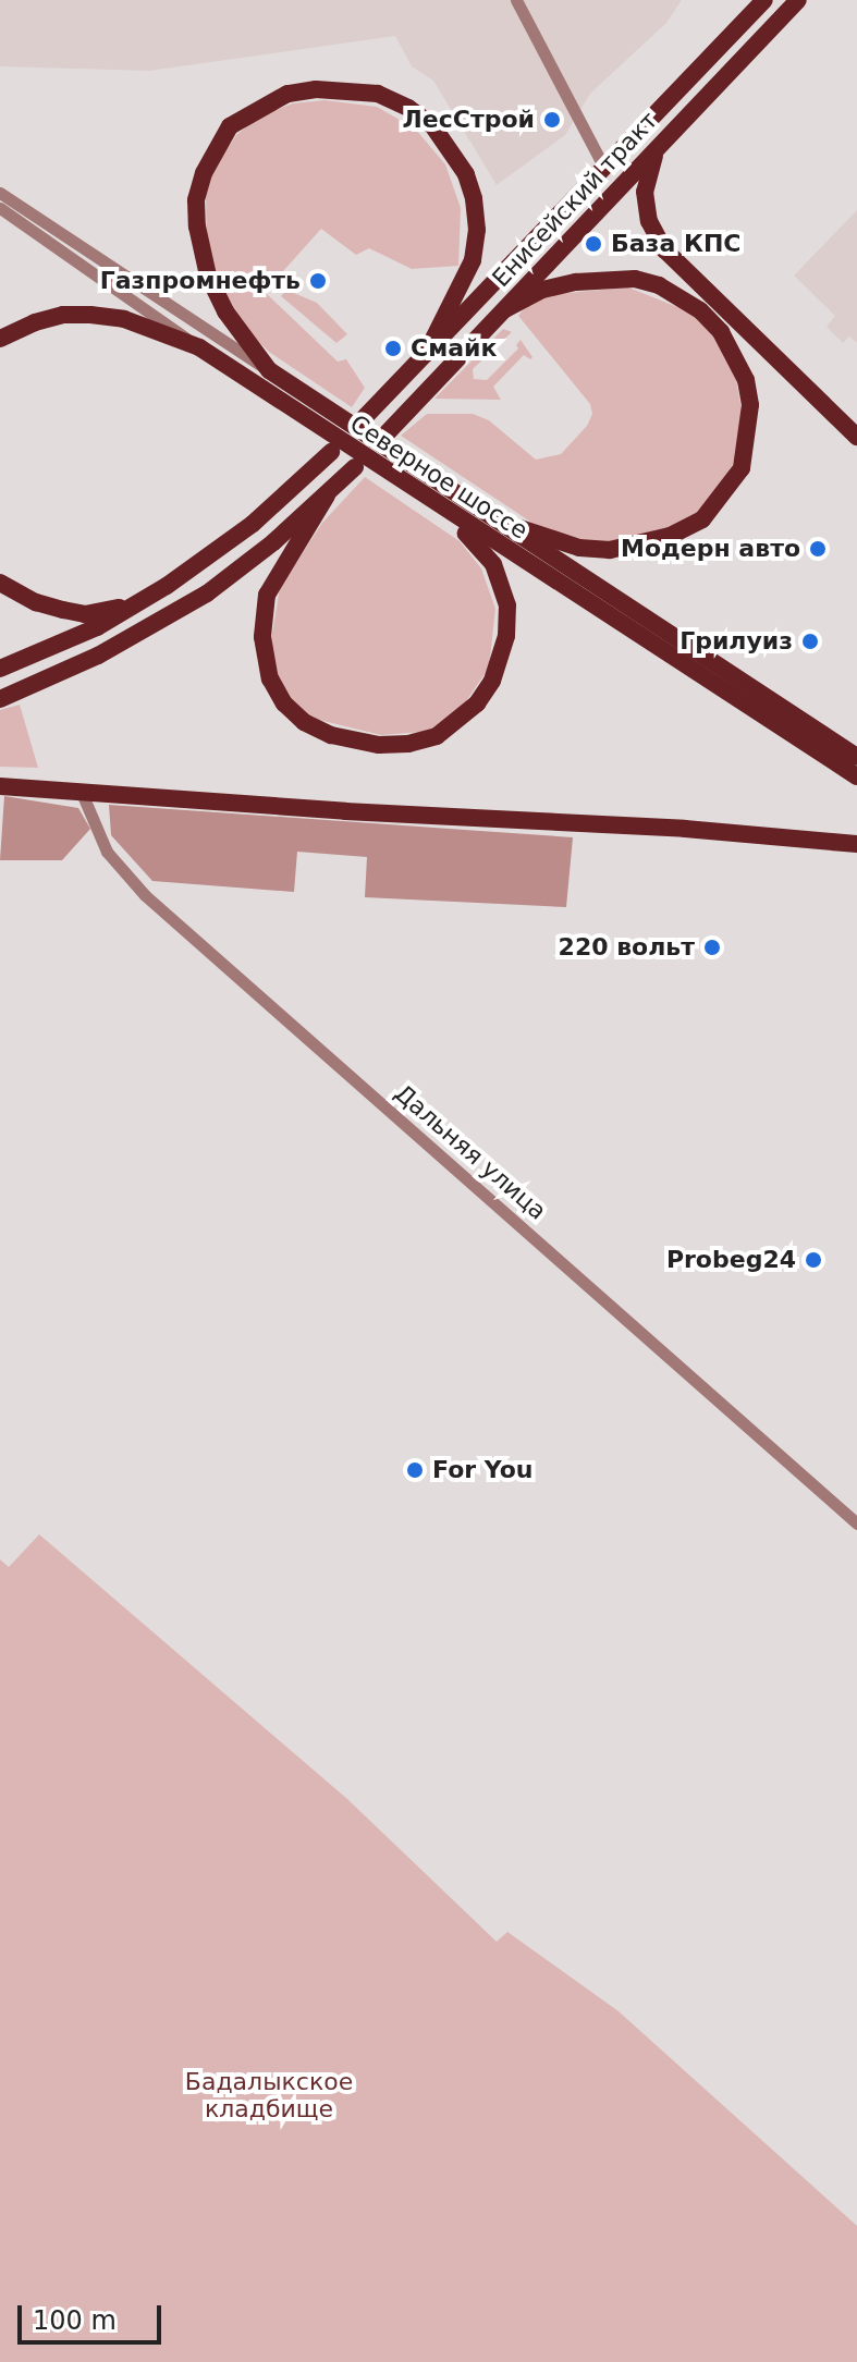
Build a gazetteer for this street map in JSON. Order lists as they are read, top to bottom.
{
  "streets": {
    "main road": ["Енисейский тракт", "Северное шоссе"],
    "street": ["Дальняя улица"]
  },
  "parks": ["Бадалыкское кладбище"],
  "places": [
    "ЛесСтрой",
    "База КПС",
    "Газпромнефть",
    "Смайк",
    "Модерн авто",
    "Грилуиз",
    "220 вольт",
    "Probeg24",
    "For You"
  ],
  "scale_bar": "100 m"
}
